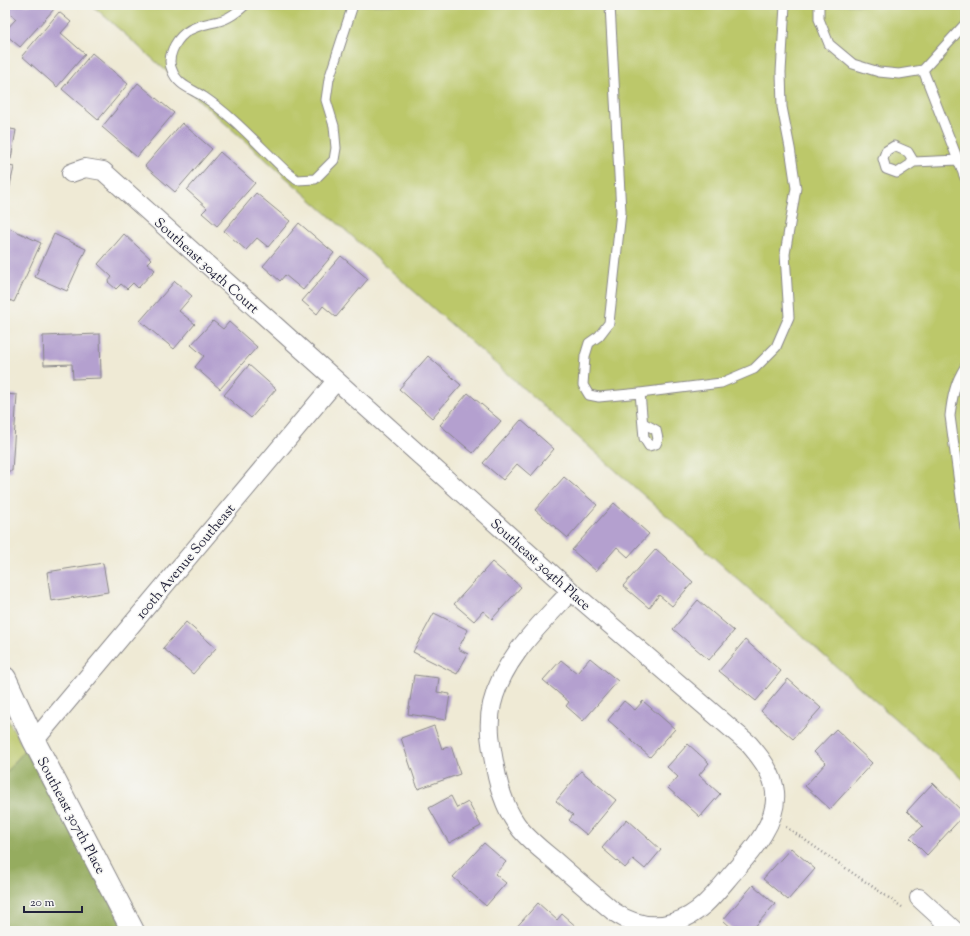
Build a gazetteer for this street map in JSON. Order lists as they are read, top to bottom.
{
  "streets": {
    "street": [
      "Southeast 304th Court",
      "100th Avenue Southeast",
      "Southeast 304th Place",
      "Southeast 307th Place"
    ]
  },
  "crossings": [
    ["Southeast 304th Court", "100th Avenue Southeast"],
    ["Southeast 304th Court", "Southeast 304th Place"],
    ["100th Avenue Southeast", "Southeast 304th Place"],
    ["100th Avenue Southeast", "Southeast 307th Place"]
  ],
  "scale_bar": "20 m"
}
